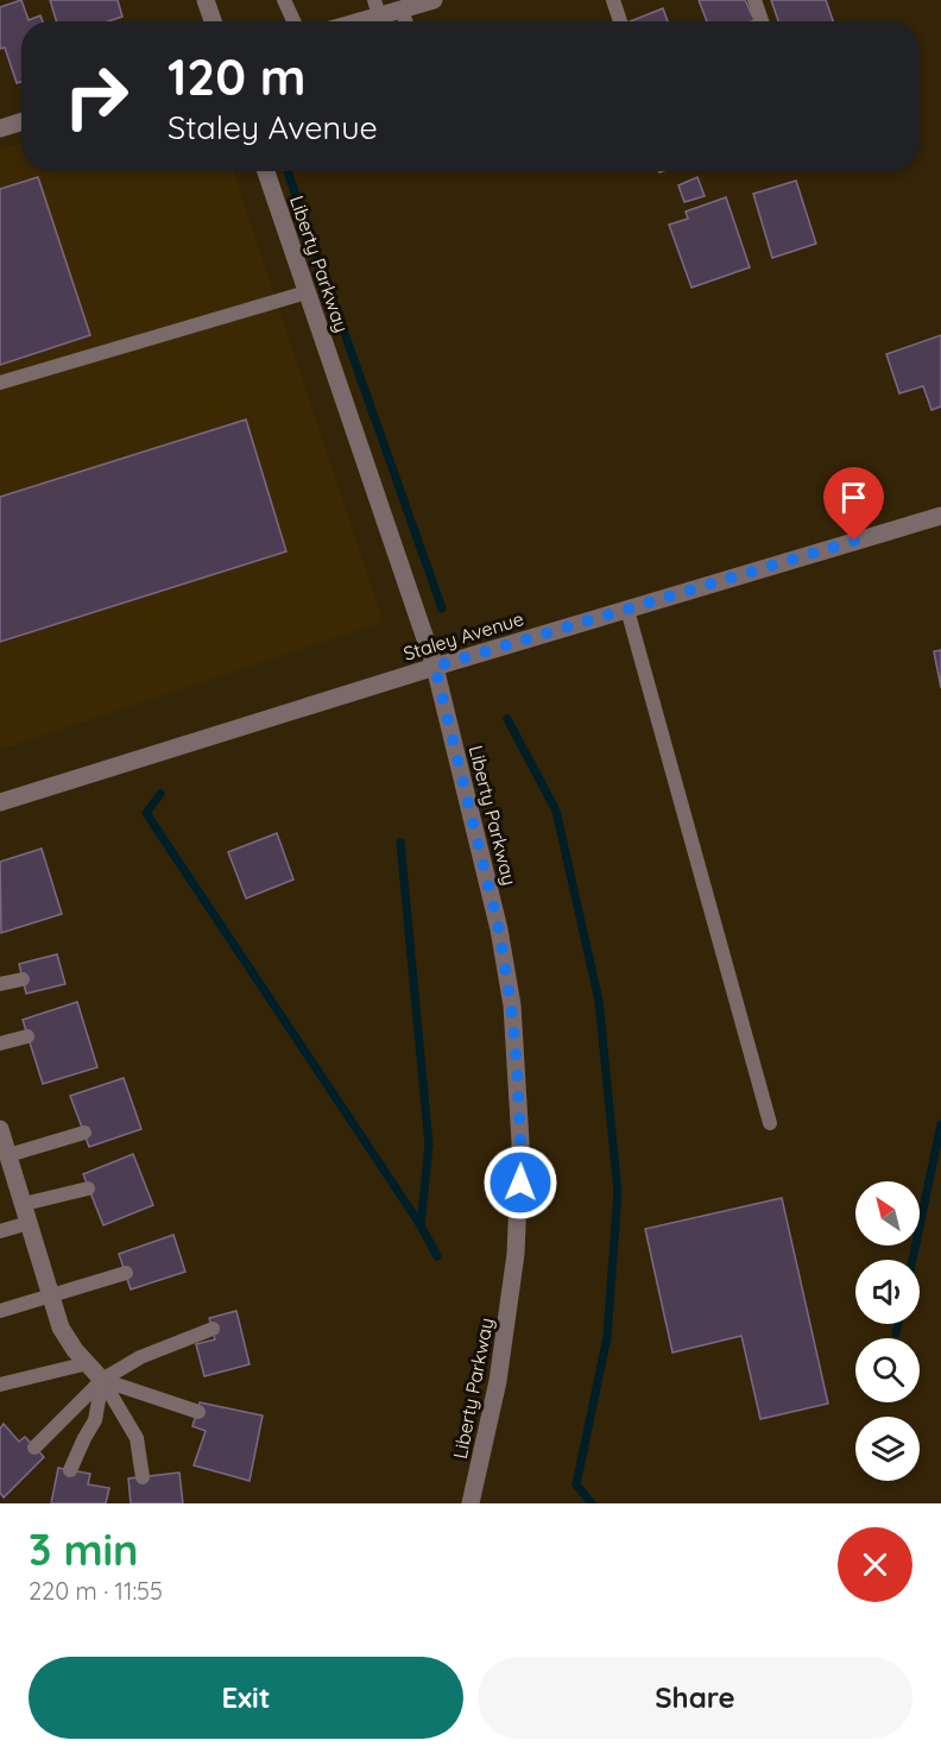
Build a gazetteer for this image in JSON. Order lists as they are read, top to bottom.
{
  "streets": {
    "street": ["Liberty Parkway", "Staley Avenue"]
  },
  "crossings": [
    ["Liberty Parkway", "Staley Avenue"]
  ],
  "north": "top left",
  "page": {
    "turn": ["120 m", "Staley Avenue"],
    "heading": ["3 min", "220 m · 11:55"],
    "buttons": ["Exit", "Share"]
  }
}
